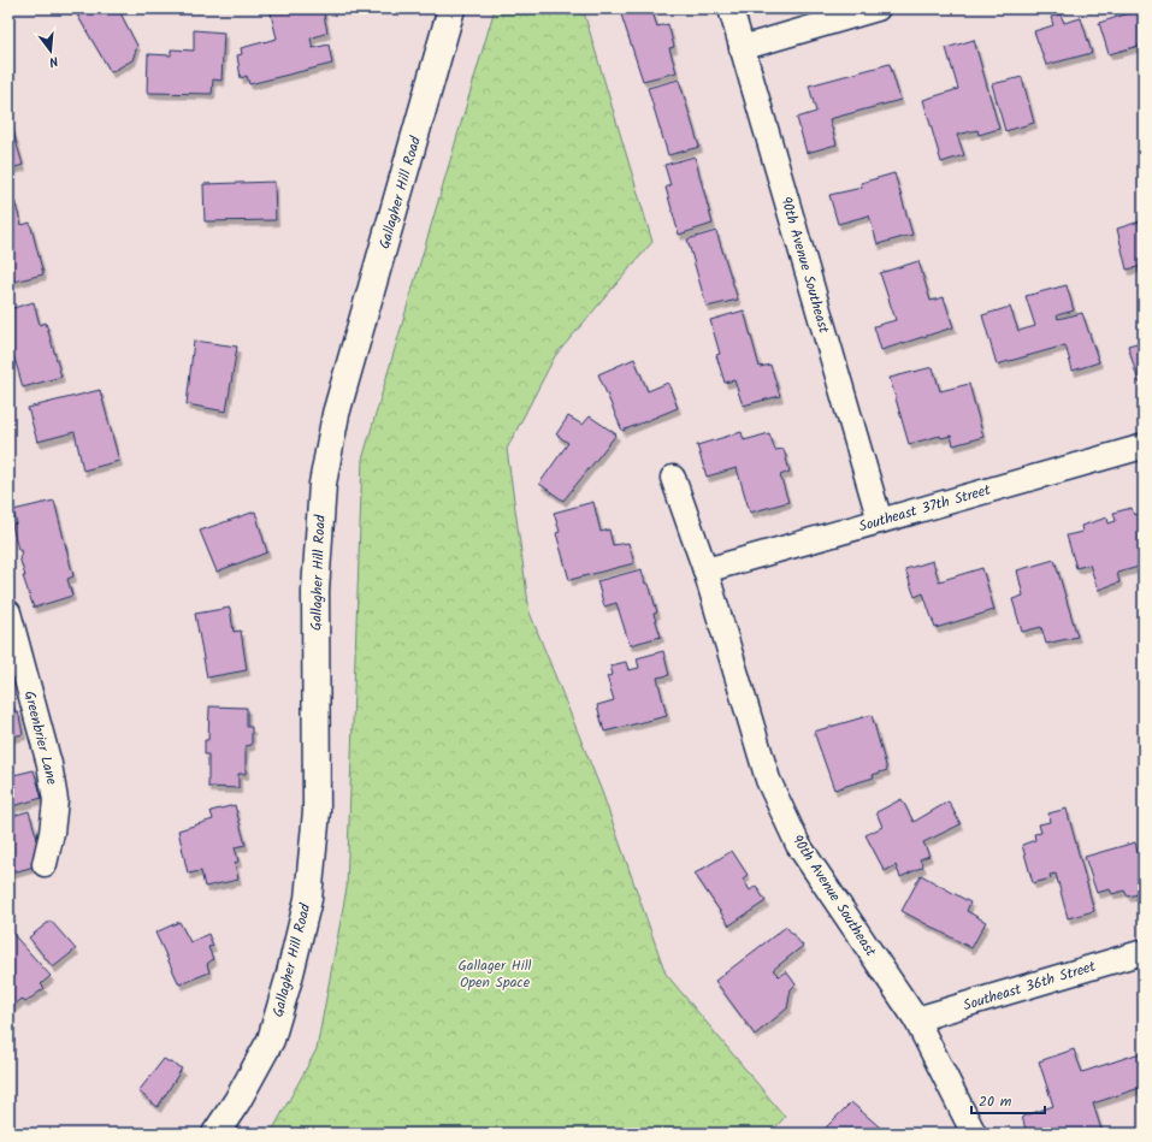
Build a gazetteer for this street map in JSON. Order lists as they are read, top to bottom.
{
  "streets": {
    "street": [
      "Gallagher Hill Road",
      "90th Avenue Southeast",
      "Southeast 37th Street",
      "Greenbrier Lane",
      "Southeast 36th Street"
    ]
  },
  "crossings": [
    ["90th Avenue Southeast", "Southeast 37th Street"],
    ["90th Avenue Southeast", "Southeast 36th Street"]
  ],
  "parks": ["Gallager Hill Open Space"],
  "scale_bar": "20 m",
  "north": "bottom"
}
